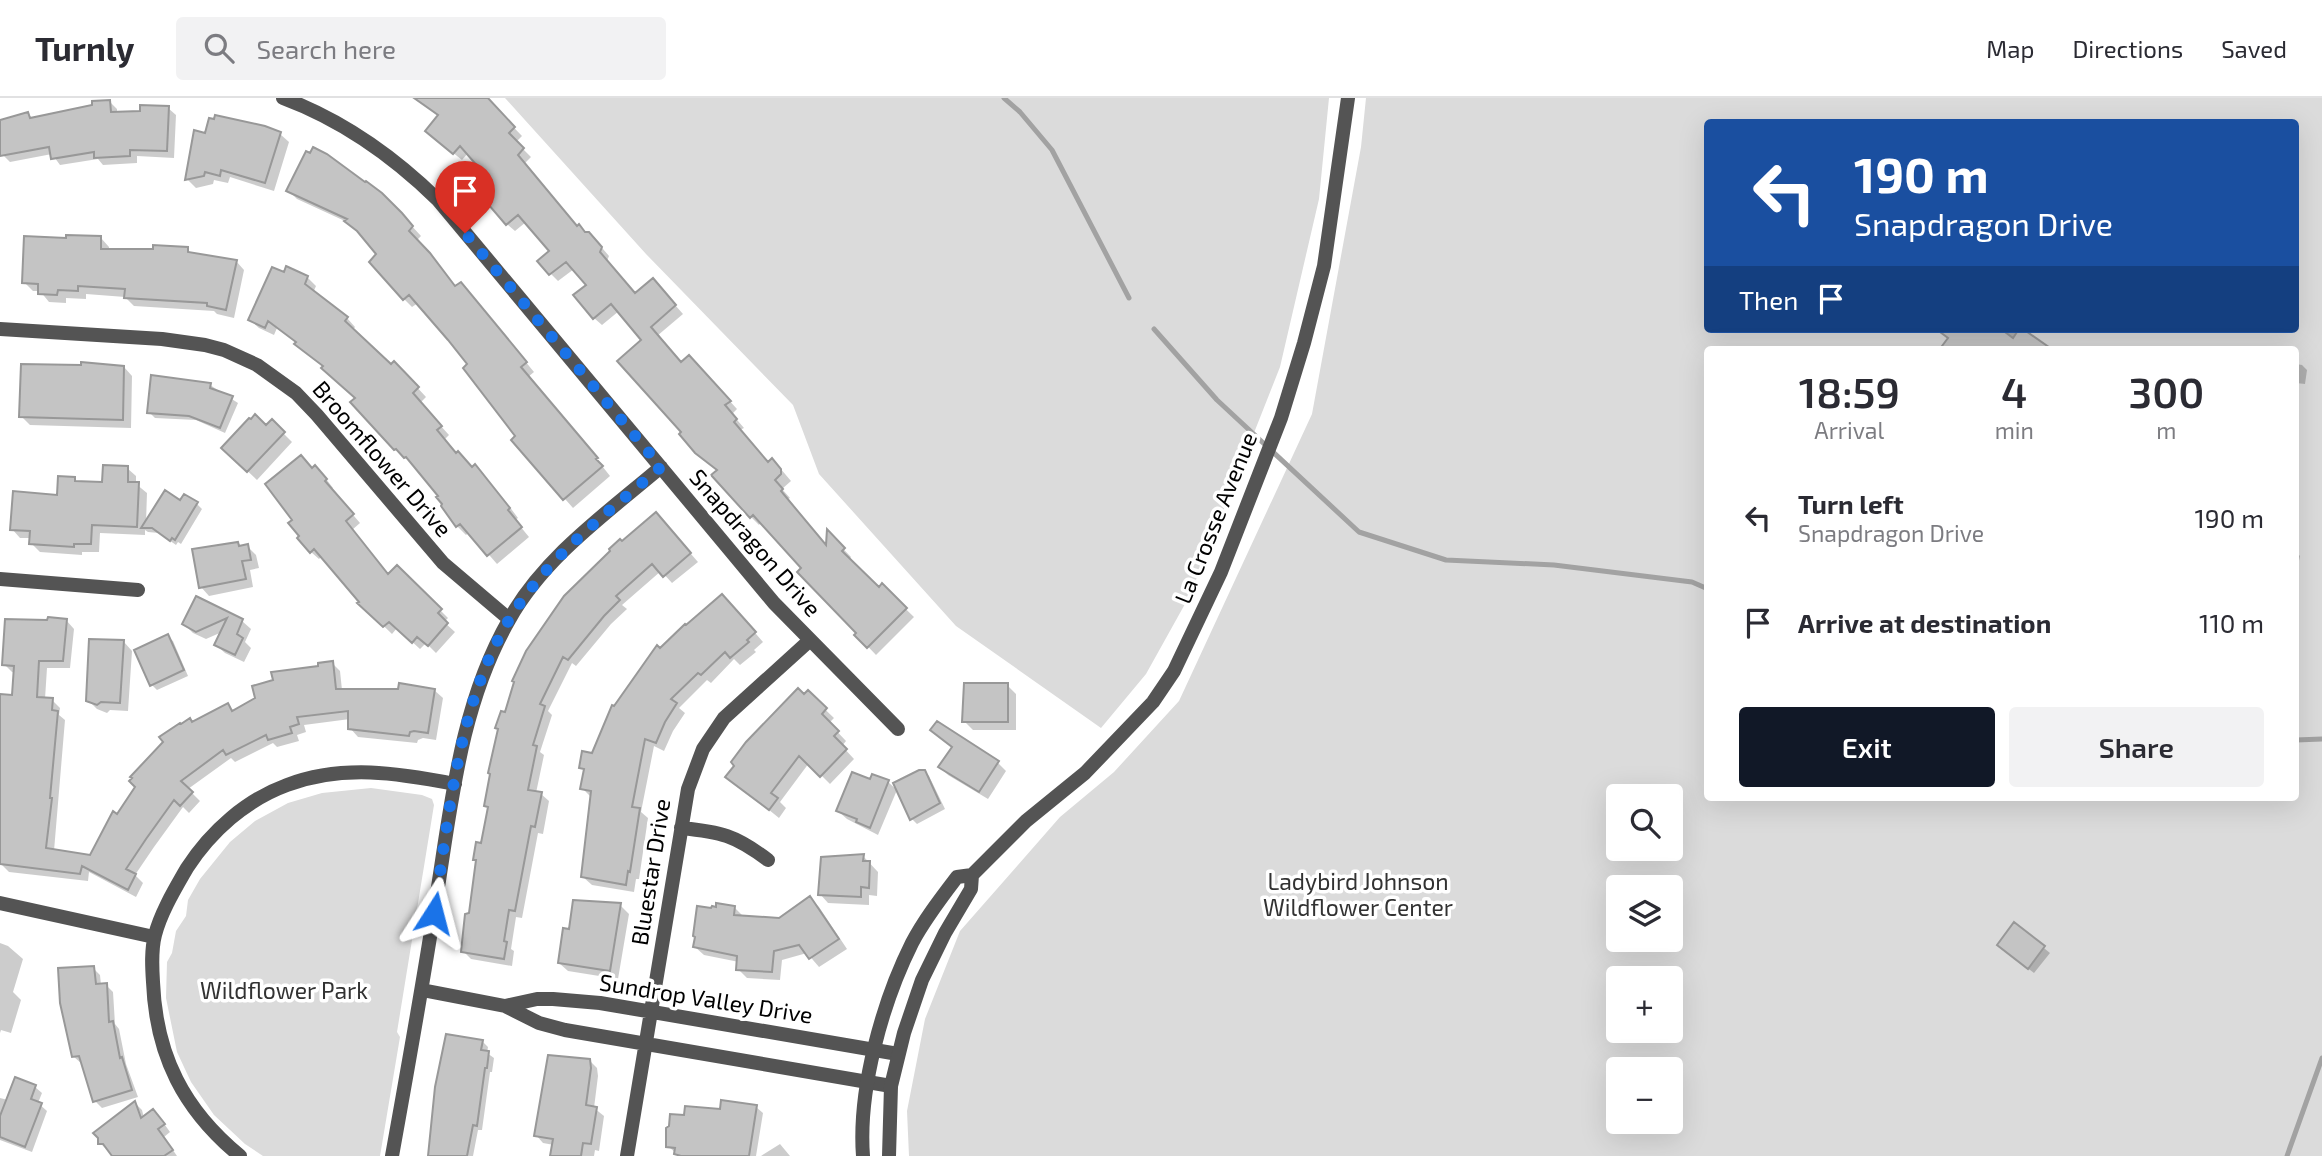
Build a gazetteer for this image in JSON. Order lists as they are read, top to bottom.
{
  "streets": {
    "street": [
      "Broomflower Drive",
      "La Crosse Avenue",
      "Snapdragon Drive",
      "Bluestar Drive",
      "Sundrop Valley Drive"
    ]
  },
  "crossings": [
    ["La Crosse Avenue", "Sundrop Valley Drive"],
    ["Snapdragon Drive", "Bluestar Drive"],
    ["Bluestar Drive", "Sundrop Valley Drive"]
  ],
  "parks": ["Ladybird Johnson Wildflower Center", "Wildflower Park"],
  "page": {
    "header": "Turnly",
    "search": "Search here",
    "nav": ["Map", "Directions", "Saved"],
    "turn": ["190 m", "Snapdragon Drive"],
    "then": "Then",
    "eta": [
      "18:59",
      "Arrival",
      "4",
      "min",
      "300",
      "m"
    ],
    "list": [
      {
        "name": "Turn left",
        "note": "Snapdragon Drive",
        "value": "190 m"
      },
      {
        "name": "Arrive at destination",
        "value": "110 m"
      }
    ],
    "buttons": ["Exit", "Share"],
    "map_buttons": ["+", "−"]
  }
}
